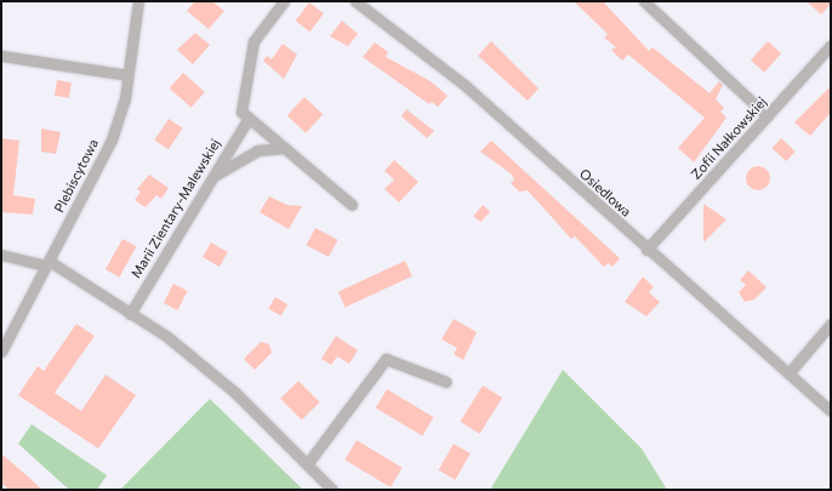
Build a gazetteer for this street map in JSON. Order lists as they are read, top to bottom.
{
  "streets": {
    "street": [
      "Zofii Nałkowskiej",
      "Plebiscytowa",
      "Osiedlowa",
      "Marii Zientary-Malewskiej"
    ]
  },
  "crossings": [
    ["Zofii Nałkowskiej", "Osiedlowa"]
  ]
}
